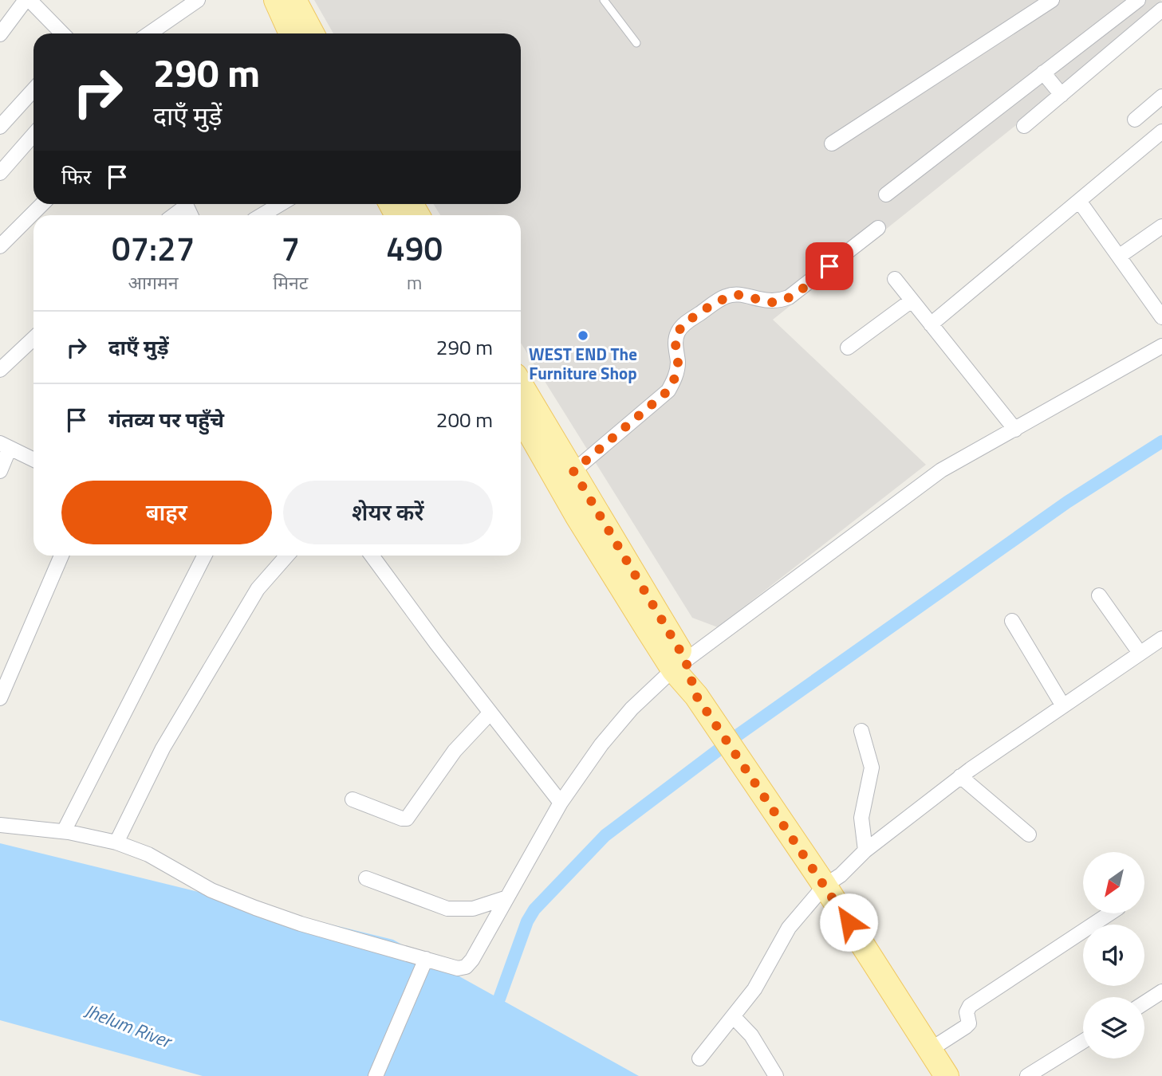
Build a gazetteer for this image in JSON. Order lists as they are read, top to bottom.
{
  "water": ["Jhelum River"],
  "places": ["WEST END The Furniture Shop"],
  "north": "bottom left",
  "page": {
    "turn": ["290 m", "दाएँ मुड़ें"],
    "then": "फिर",
    "eta": [
      "07:27",
      "आगमन",
      "7",
      "मिनट",
      "490",
      "m"
    ],
    "list": [
      {
        "name": "दाएँ मुड़ें",
        "value": "290 m"
      },
      {
        "name": "गंतव्य पर पहुँचे",
        "value": "200 m"
      }
    ],
    "buttons": ["बाहर", "शेयर करें"]
  }
}
